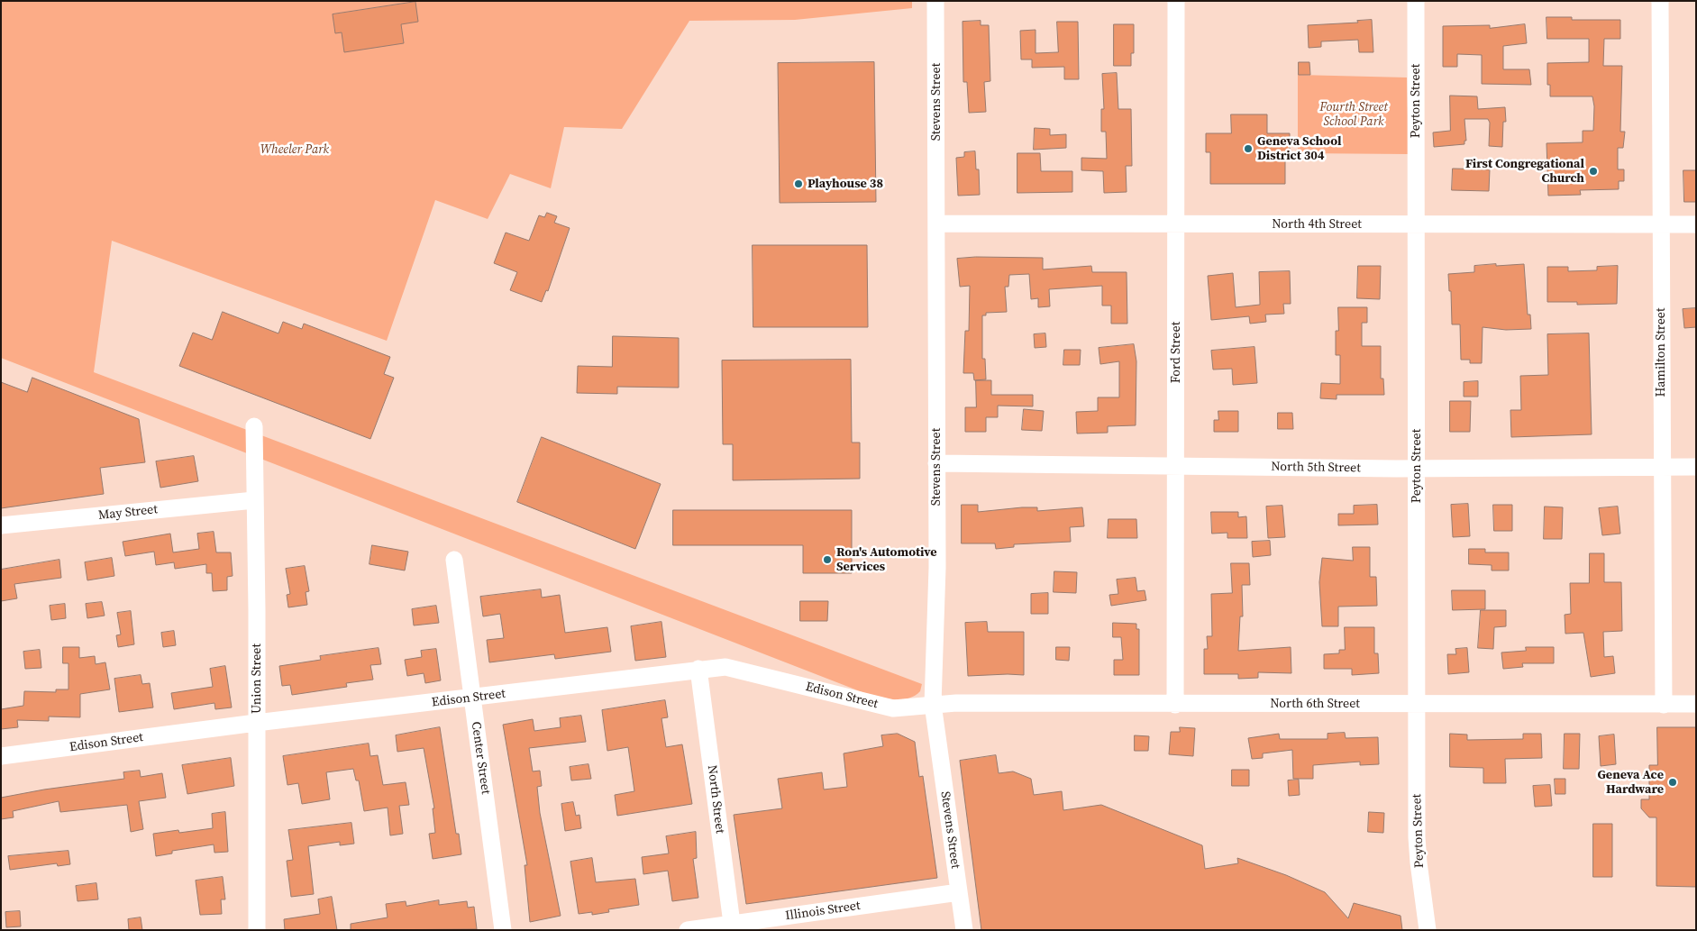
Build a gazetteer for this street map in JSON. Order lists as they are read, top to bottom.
{
  "streets": {
    "street": [
      "Peyton Street",
      "Stevens Street",
      "North 4th Street",
      "Ford Street",
      "Hamilton Street",
      "North 5th Street",
      "May Street",
      "Union Street",
      "Edison Street",
      "North 6th Street",
      "Center Street",
      "North Street",
      "Illinois Street"
    ]
  },
  "crossings": [
    ["Peyton Street", "North 4th Street"],
    ["Peyton Street", "North 5th Street"],
    ["Peyton Street", "North 6th Street"],
    ["Stevens Street", "North 4th Street"],
    ["Stevens Street", "North 5th Street"],
    ["Stevens Street", "Edison Street"],
    ["Stevens Street", "North 6th Street"],
    ["Stevens Street", "Illinois Street"],
    ["North 4th Street", "Ford Street"],
    ["North 4th Street", "Hamilton Street"],
    ["Ford Street", "North 5th Street"],
    ["Ford Street", "North 6th Street"],
    ["Hamilton Street", "North 5th Street"],
    ["Hamilton Street", "North 6th Street"],
    ["May Street", "Union Street"],
    ["Union Street", "Edison Street"],
    ["Edison Street", "North 6th Street"],
    ["Edison Street", "Center Street"],
    ["Edison Street", "North Street"],
    ["North Street", "Illinois Street"]
  ],
  "parks": ["Fourth Street School Park", "Wheeler Park"],
  "places": [
    "Geneva School District 304",
    "First Congregational Church",
    "Playhouse 38",
    "Ron's Automotive Services",
    "Geneva Ace Hardware"
  ]
}
